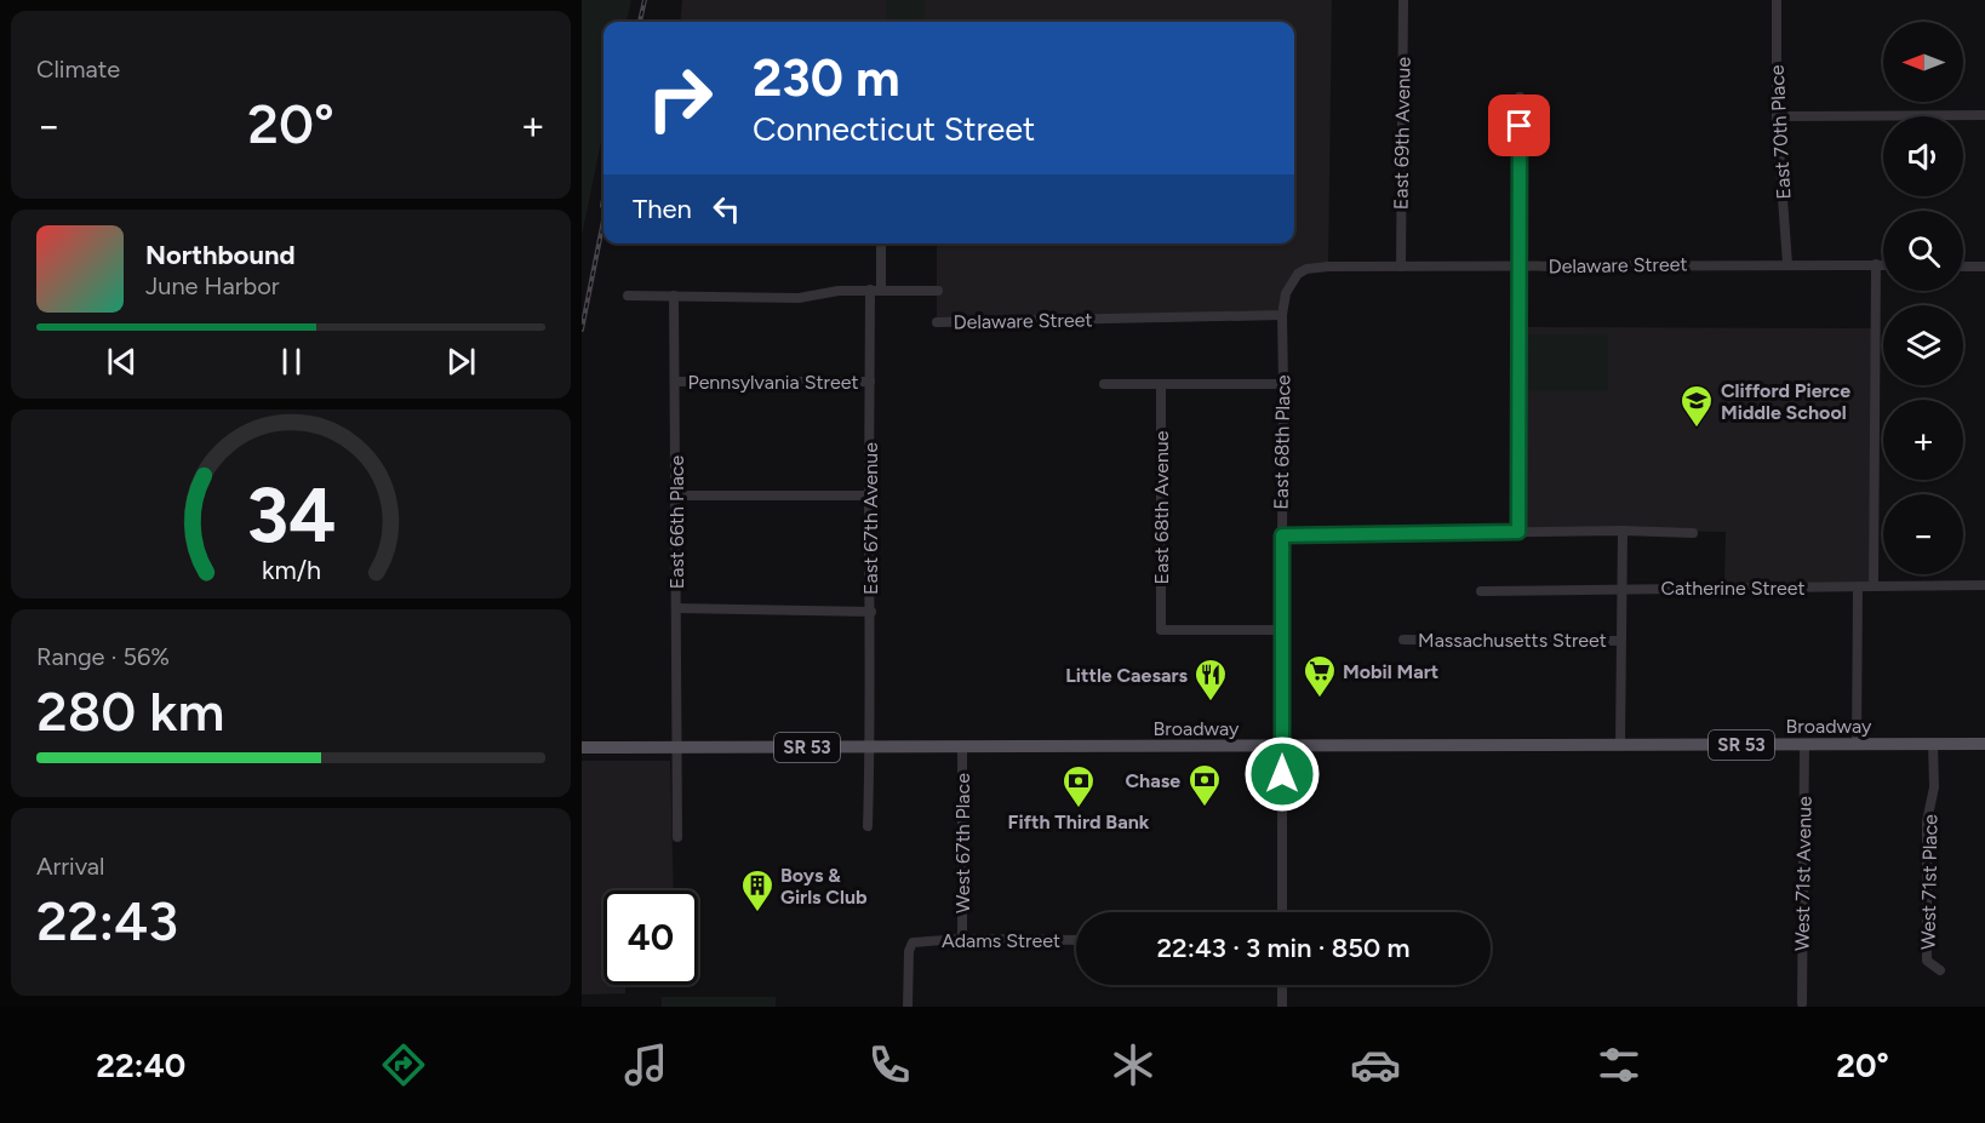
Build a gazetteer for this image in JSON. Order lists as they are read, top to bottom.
{
  "streets": {
    "main road": ["Broadway", "SR 53"],
    "street": [
      "East 70th Place",
      "East 69th Avenue",
      "Delaware Street",
      "Pennsylvania Street",
      "East 68th Place",
      "East 68th Avenue",
      "East 67th Avenue",
      "East 66th Place",
      "Catherine Street",
      "Massachusetts Street",
      "West 67th Place",
      "West 71st Avenue",
      "West 71st Place",
      "Adams Street"
    ]
  },
  "crossings": [
    ["East 70th Place", "Delaware Street"],
    ["East 69th Avenue", "Delaware Street"],
    ["Delaware Street", "East 68th Place"],
    ["Delaware Street", "East 67th Avenue"],
    ["Delaware Street", "East 66th Place"],
    ["Pennsylvania Street", "East 67th Avenue"],
    ["Pennsylvania Street", "East 66th Place"],
    ["East 68th Place", "East 68th Avenue"],
    ["East 68th Place", "Broadway"],
    ["East 67th Avenue", "Broadway"],
    ["East 66th Place", "Broadway"],
    ["Broadway", "West 67th Place"],
    ["Broadway", "West 71st Avenue"],
    ["Broadway", "West 71st Place"],
    ["West 67th Place", "Adams Street"]
  ],
  "places": {
    "school or university": ["Clifford Pierce Middle School"],
    "supermarket": ["Mobil Mart"],
    "restaurant": ["Little Caesars"],
    "bank": ["Chase", "Fifth Third Bank"],
    "building": ["Boys & Girls Club"]
  },
  "north": "left",
  "page": {
    "tile": [
      "Climate",
      ["Range · 56%", "280 km"],
      ["Arrival", "22:43"]
    ],
    "map_buttons": ["+", "−"],
    "turn": ["230 m", "Connecticut Street"],
    "heat": ["−", "20°", "+"],
    "then": "Then",
    "song": ["Northbound", "June Harbor"],
    "limit": "40",
    "trip": "22:43 · 3 min · 850 m",
    "tabs": ["22:40", "20°"],
    "gauge": ["34", "km/h"]
  }
}
